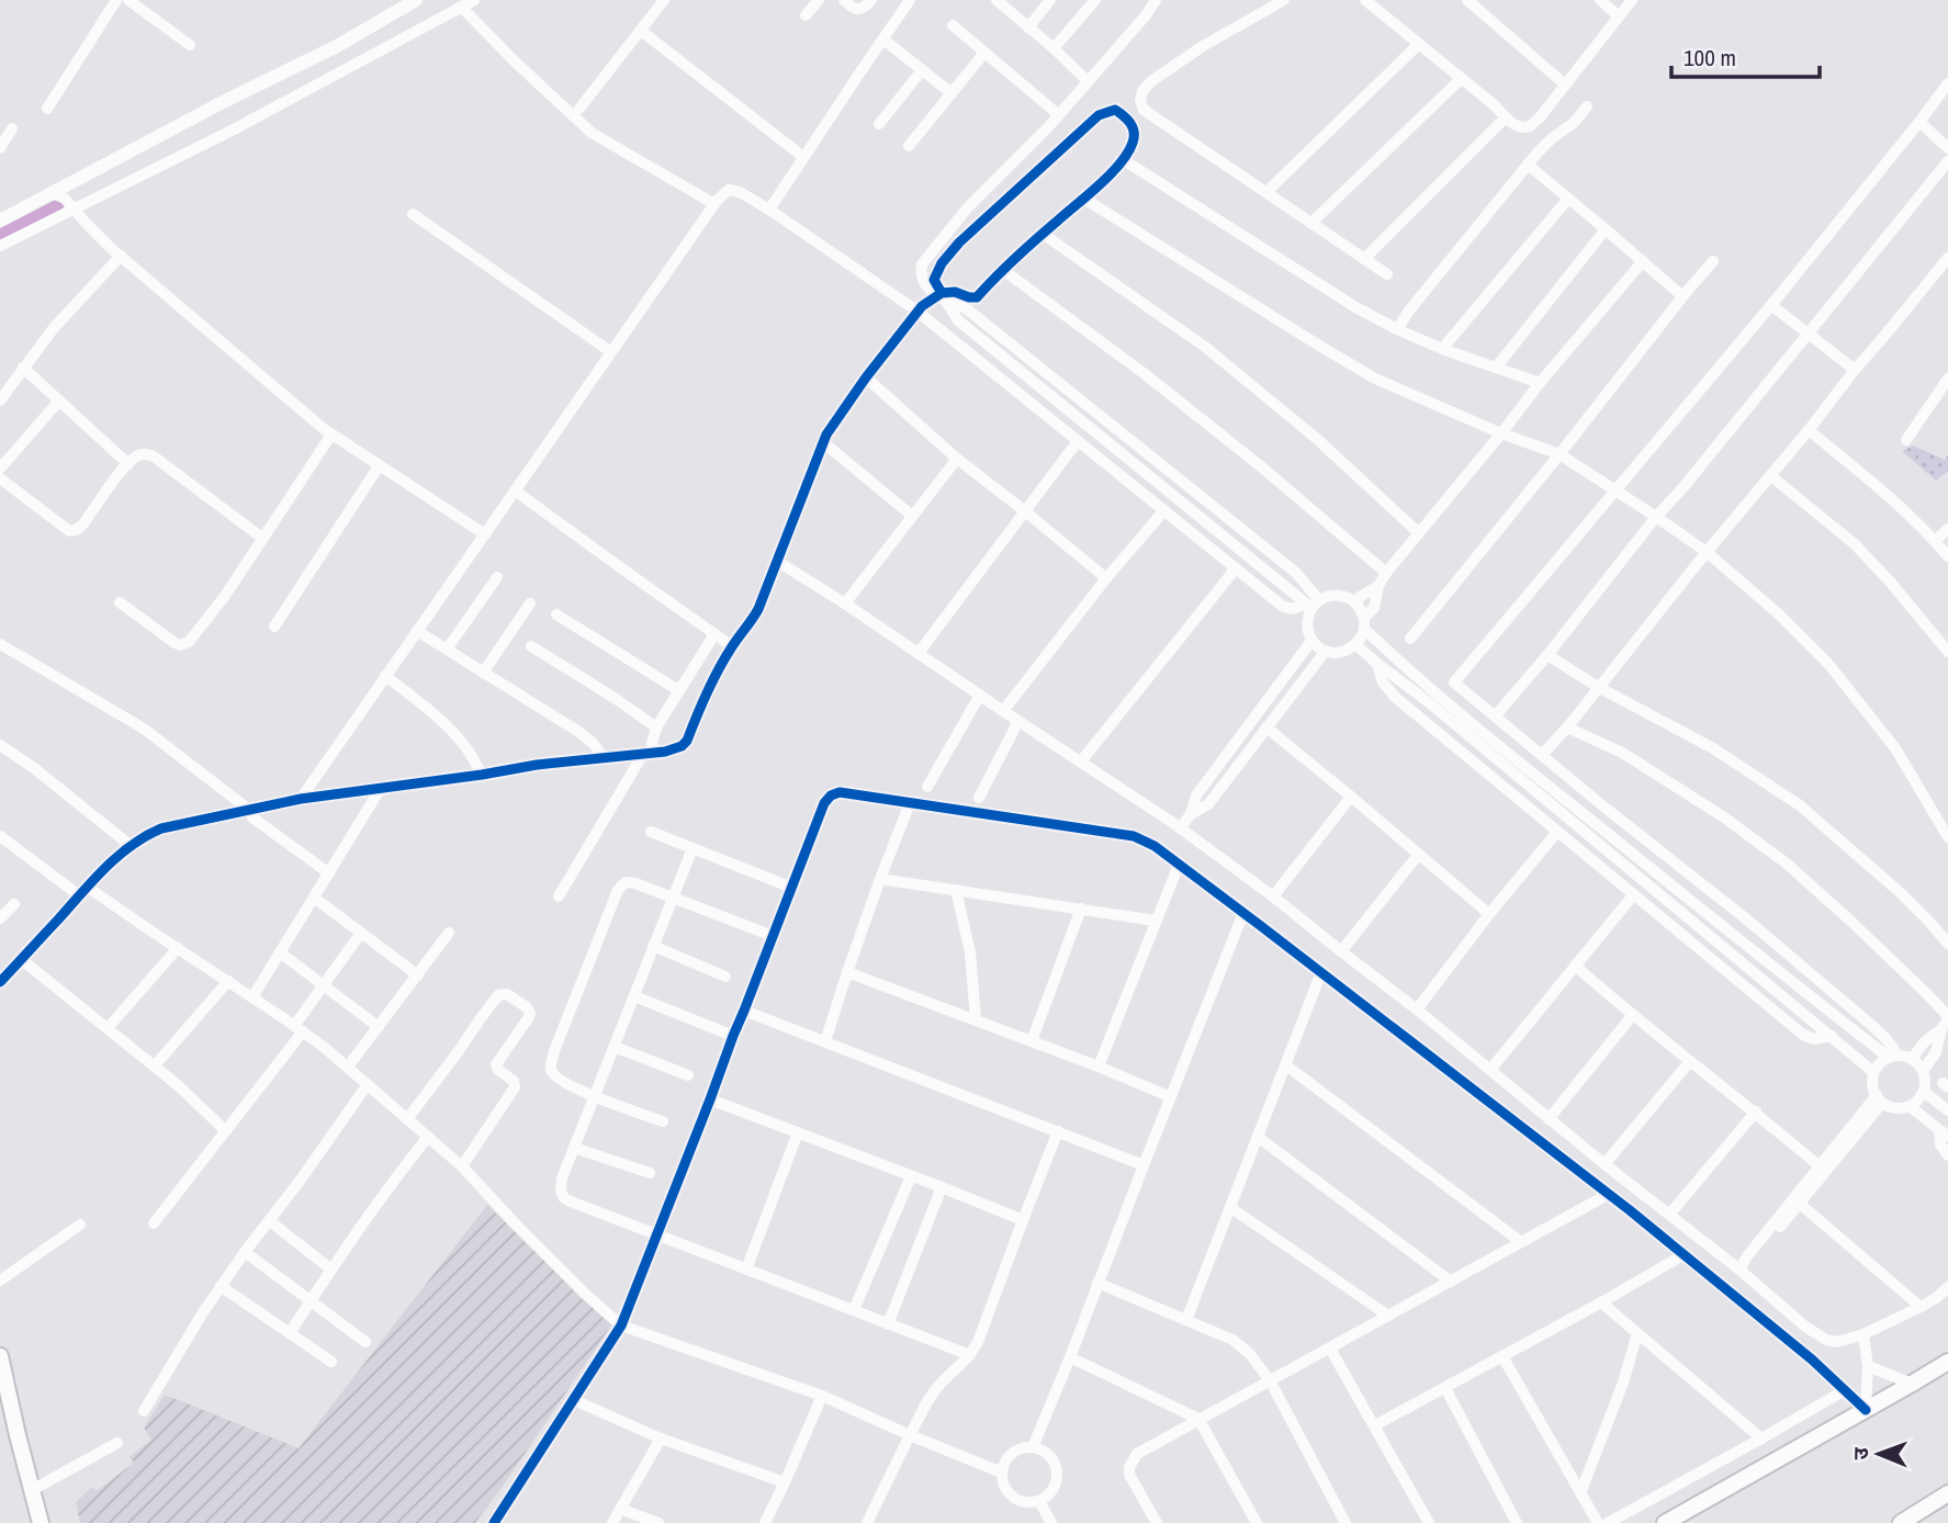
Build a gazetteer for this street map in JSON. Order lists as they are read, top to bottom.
{
  "scale_bar": "100 m",
  "north": "left"
}
